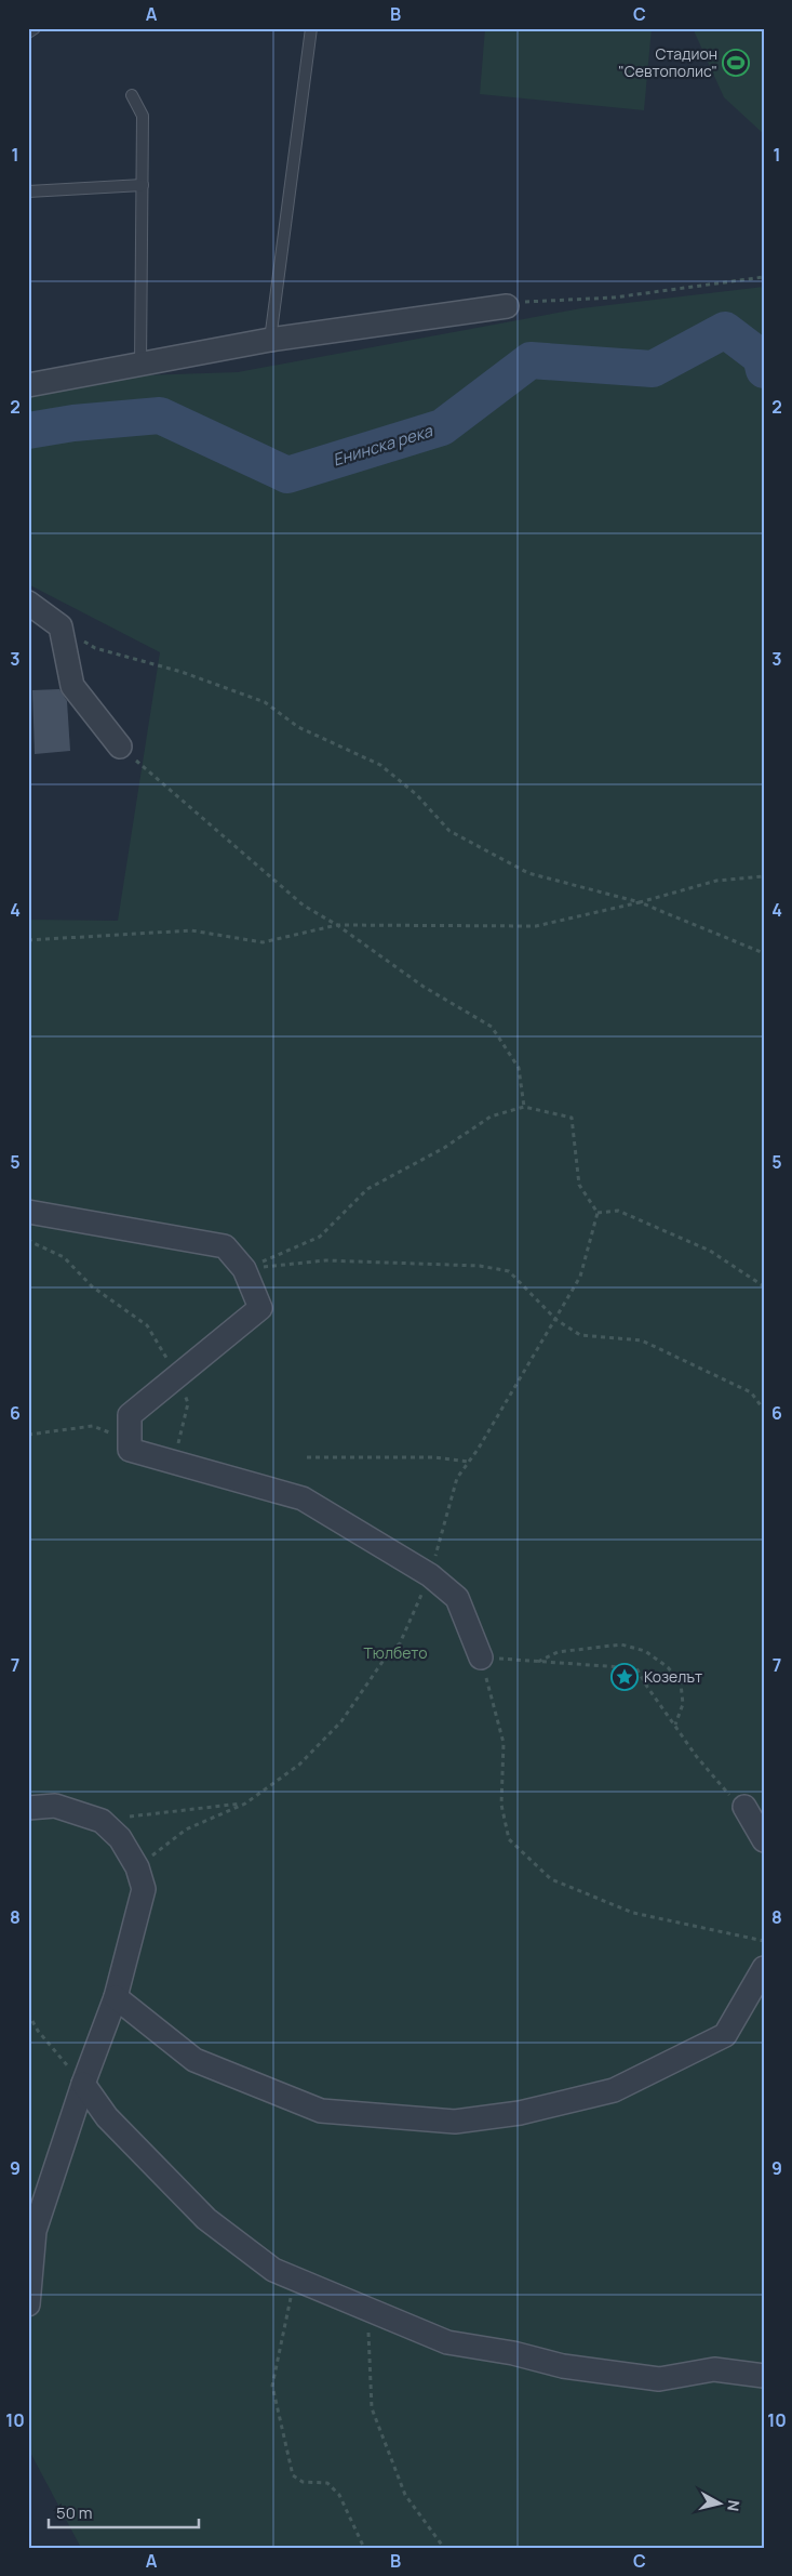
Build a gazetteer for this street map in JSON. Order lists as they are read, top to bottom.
{
  "water": ["Енинска река"],
  "parks": ["Тюлбето"],
  "places": {
    "sports": ["Стадион \"Севтополис\""],
    "place": ["Козелът"]
  },
  "scale_bar": "50 m",
  "north": "right",
  "grid": {
    "columns": ["A", "B", "C"],
    "rows": [
      "1",
      "2",
      "3",
      "4",
      "5",
      "6",
      "7",
      "8",
      "9",
      "10"
    ]
  }
}
